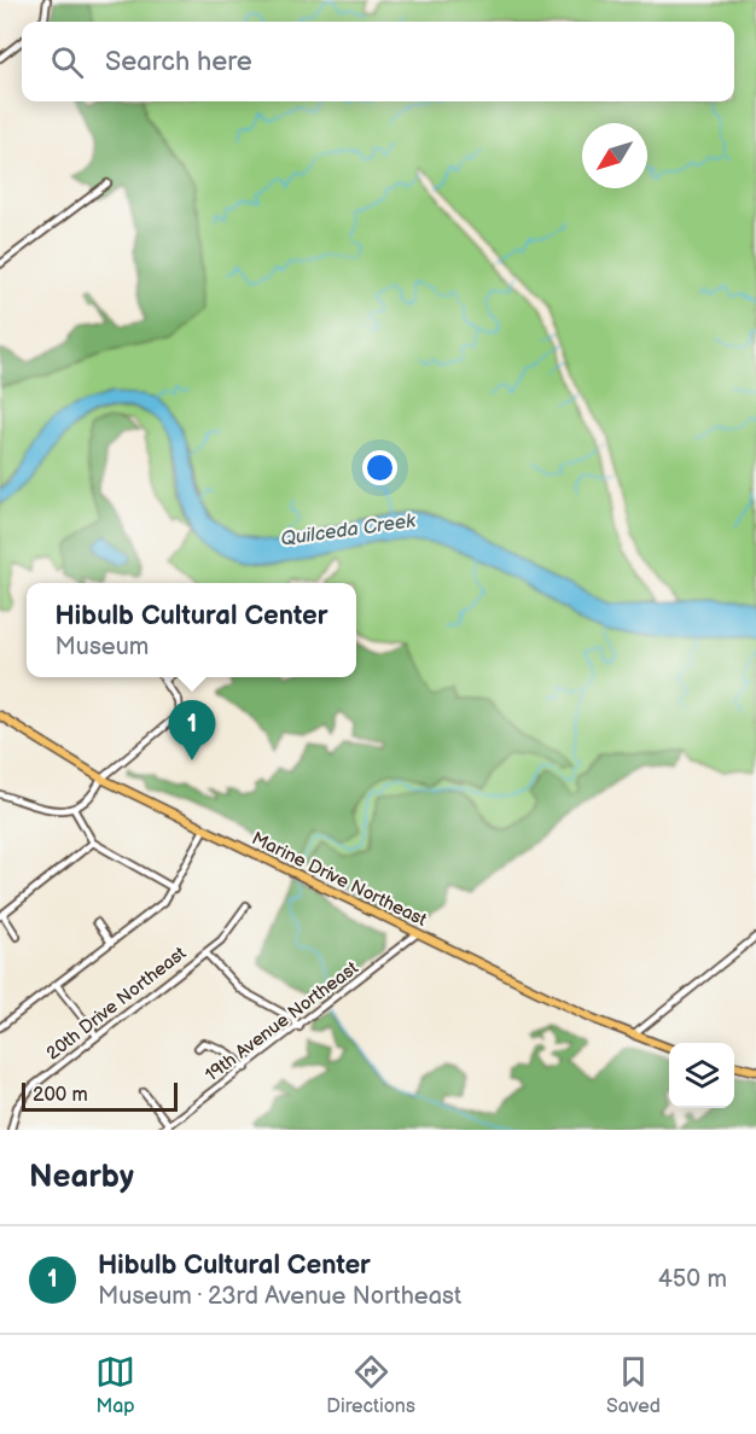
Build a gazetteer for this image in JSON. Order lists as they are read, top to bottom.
{
  "streets": {
    "main road": ["Marine Drive Northeast"],
    "street": ["20th Drive Northeast", "19th Avenue Northeast"]
  },
  "crossings": [
    ["Marine Drive Northeast", "19th Avenue Northeast"]
  ],
  "water": ["Quilceda Creek"],
  "scale_bar": "200 m",
  "north": "bottom left",
  "page": {
    "search": "Search here",
    "popup": ["Hibulb Cultural Center", "Museum"],
    "pins": "1",
    "scale": "200 m",
    "heading": "Nearby",
    "list": [
      {
        "mark": "1",
        "name": "Hibulb Cultural Center",
        "note": "Museum · 23rd Avenue Northeast",
        "value": "450 m"
      }
    ],
    "nav": ["Map", "Directions", "Saved"]
  }
}
